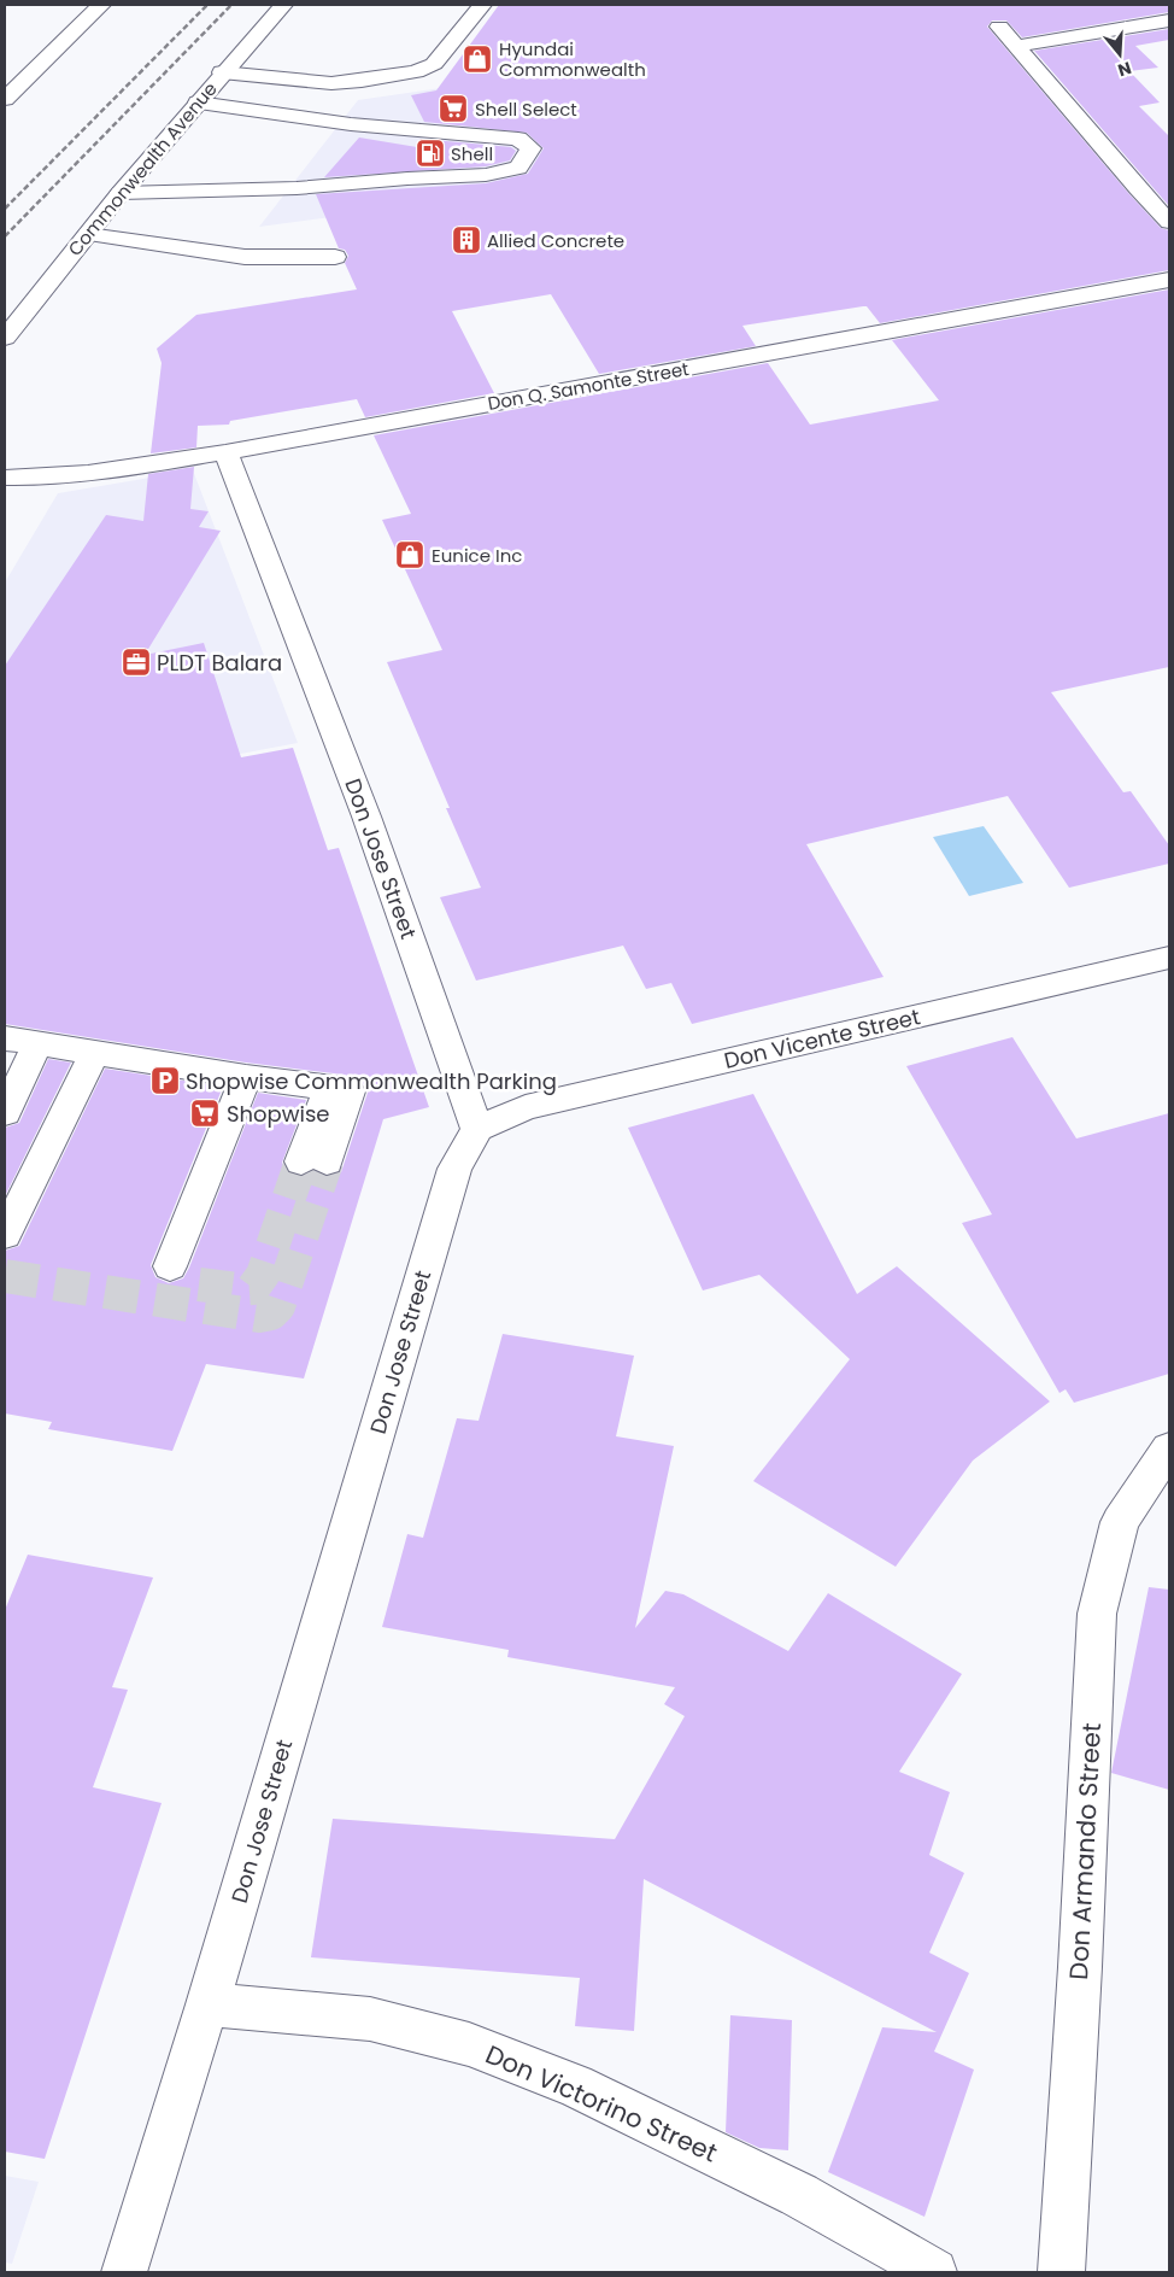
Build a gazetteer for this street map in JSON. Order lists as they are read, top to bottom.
{
  "streets": {
    "street": [
      "Commonwealth Avenue",
      "Don Q. Samonte Street",
      "Don Jose Street",
      "Don Vicente Street",
      "Don Armando Street",
      "Don Victorino Street"
    ]
  },
  "crossings": [
    ["Don Q. Samonte Street", "Don Jose Street"],
    ["Don Jose Street", "Don Vicente Street"],
    ["Don Jose Street", "Don Victorino Street"]
  ],
  "places": {
    "shop": ["Hyundai Commonwealth", "Eunice Inc"],
    "supermarket": ["Shell Select", "Shopwise"],
    "fuel station": ["Shell"],
    "building": ["Allied Concrete"],
    "office": ["PLDT Balara"],
    "parking": ["Shopwise Commonwealth Parking"]
  },
  "north": "bottom"
}
